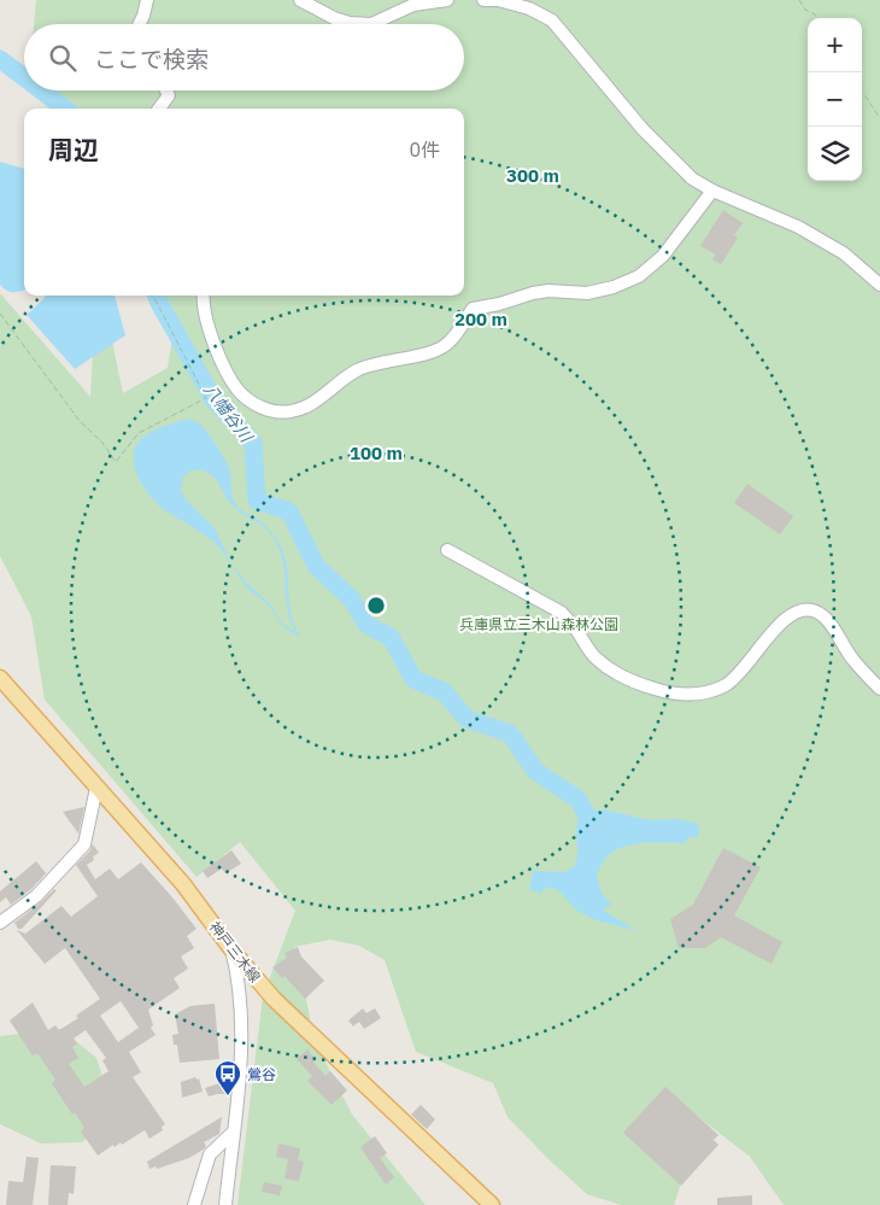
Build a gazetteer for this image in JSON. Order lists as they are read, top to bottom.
{
  "streets": {
    "main road": ["神戸三木線"]
  },
  "water": ["八幡谷川"],
  "parks": ["兵庫県立三木山森林公園"],
  "places": {
    "bus stop": ["鶯谷"]
  },
  "page": {
    "map_buttons": ["+", "−"],
    "search": "ここで検索",
    "heading": ["周辺", "0件"]
  },
  "rings": ["300 m", "200 m", "100 m"]
}
